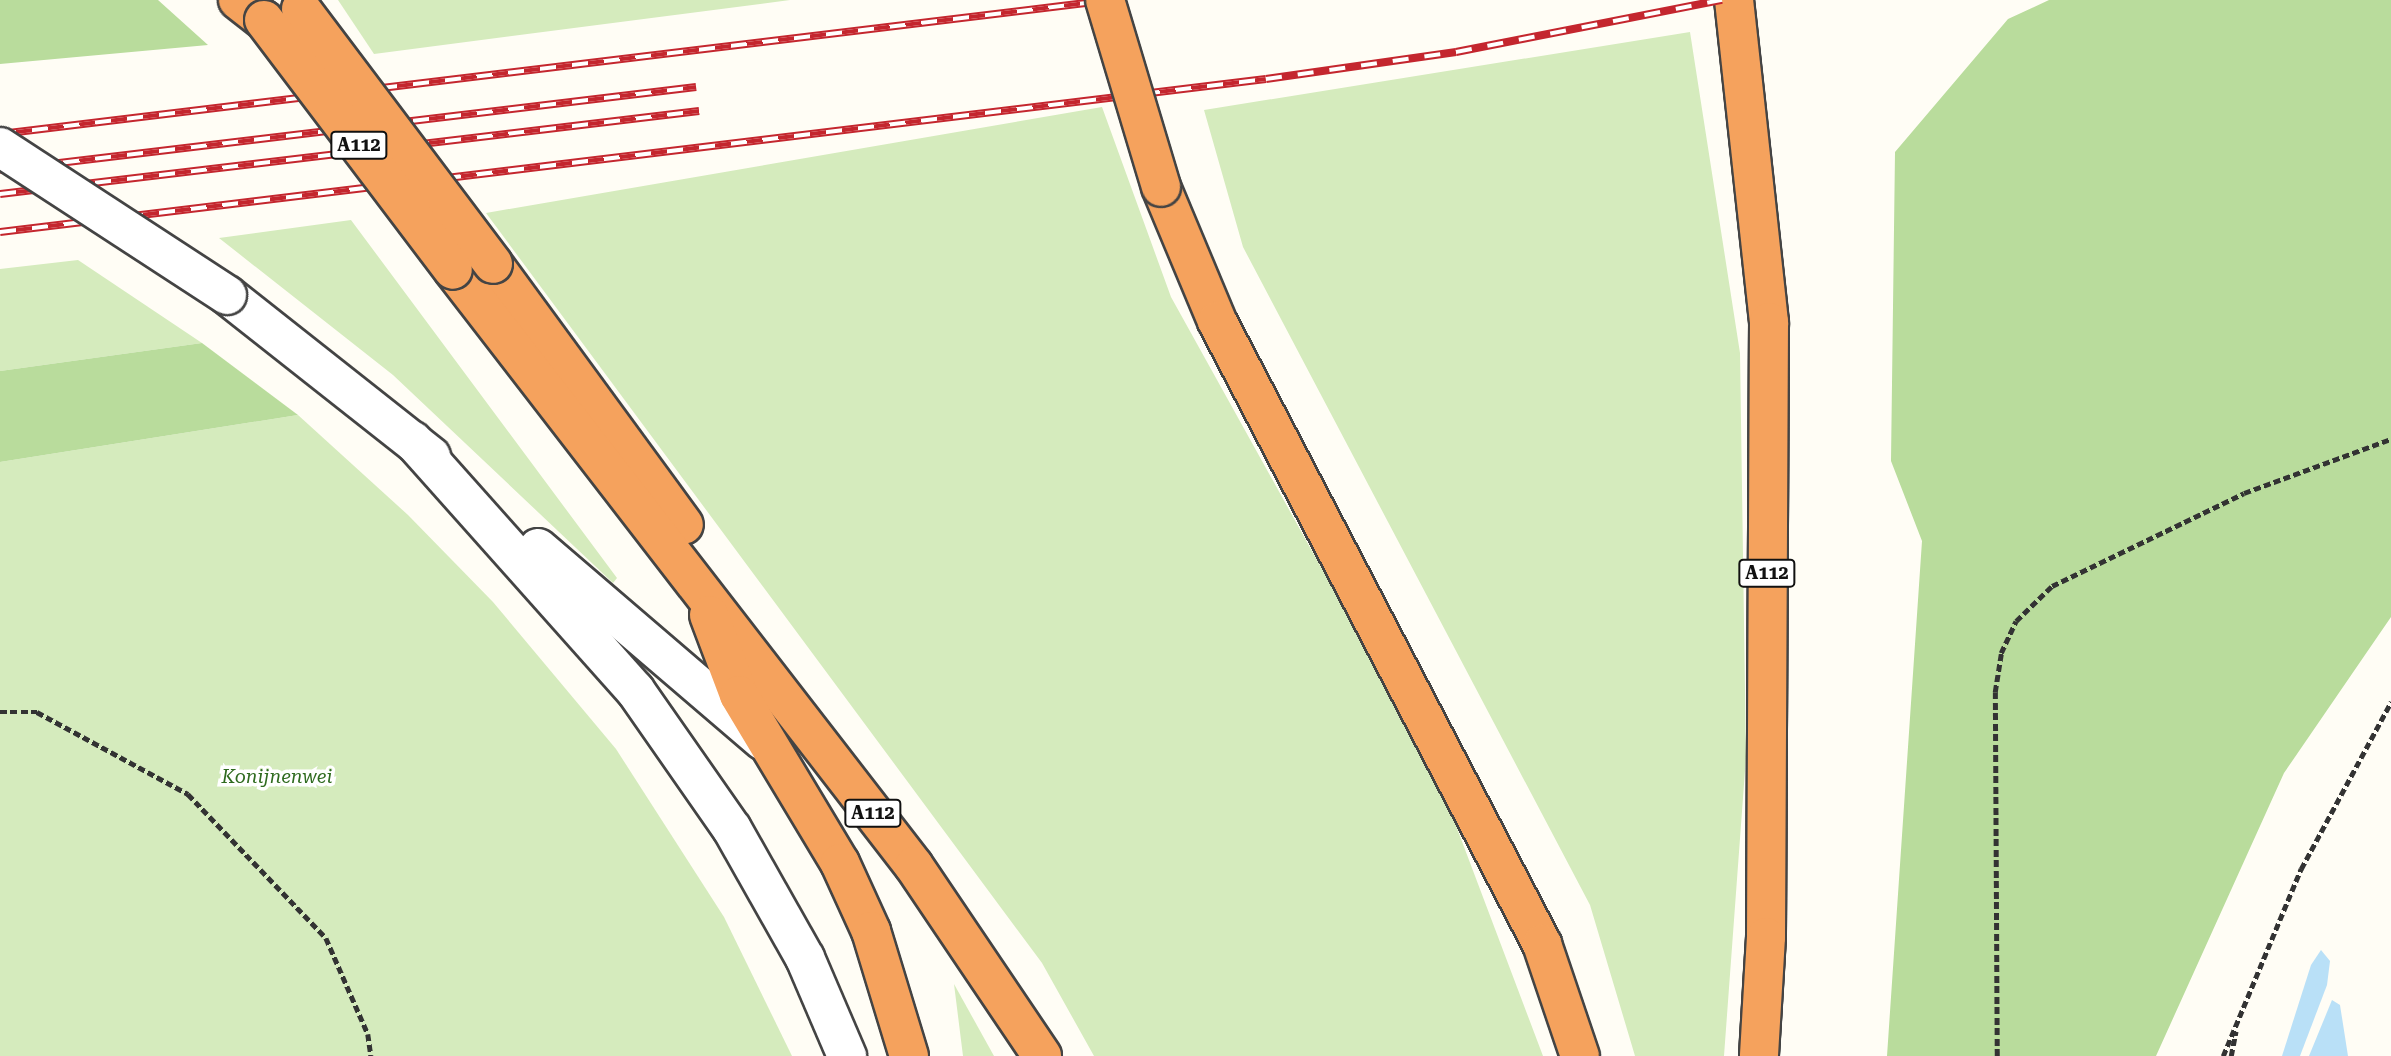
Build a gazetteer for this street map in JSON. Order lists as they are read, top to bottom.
{
  "streets": {
    "highway": ["A112"]
  },
  "parks": ["Konijnenwei"]
}
